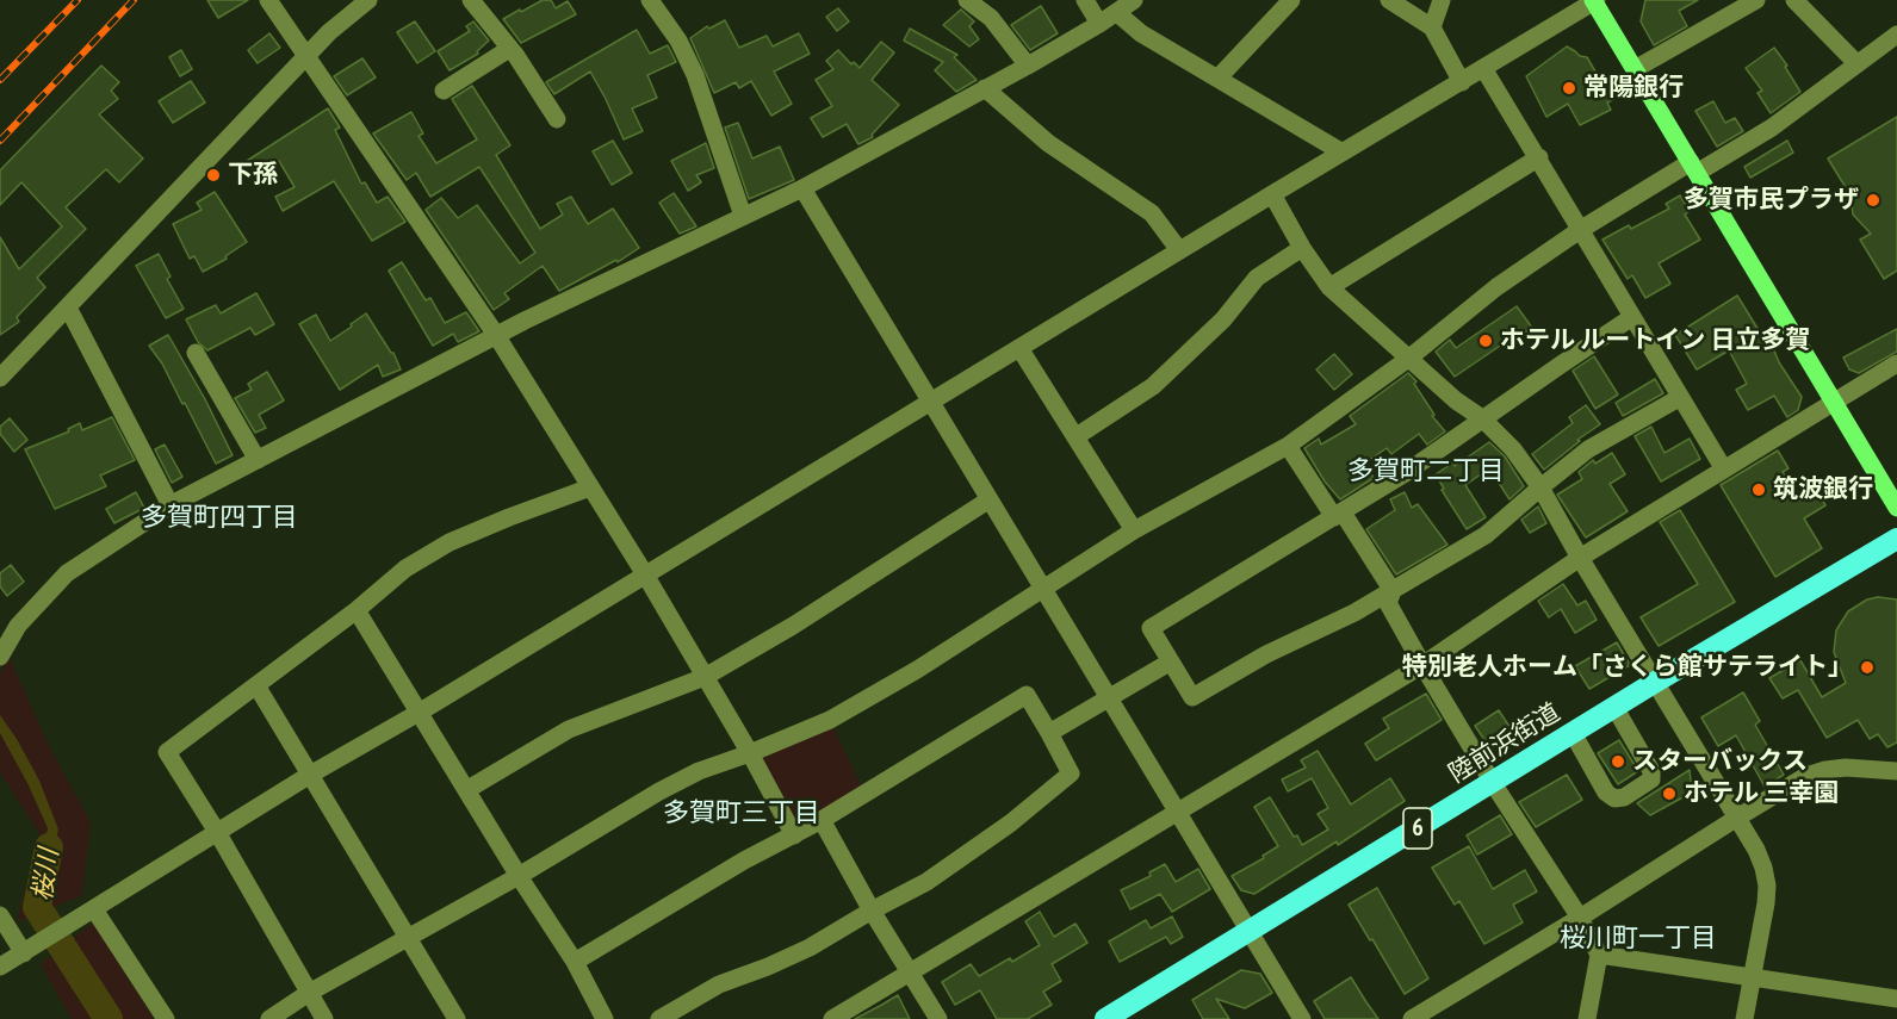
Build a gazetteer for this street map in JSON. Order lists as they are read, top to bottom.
{
  "streets": {
    "highway": ["陸前浜街道", "6"]
  },
  "districts": [
    "多賀町二丁目",
    "多賀町四丁目",
    "多賀町三丁目",
    "桜川町一丁目"
  ],
  "water": ["桜川"],
  "places": [
    "常陽銀行",
    "下孫",
    "多賀市民プラザ",
    "ホテル ルートイン 日立多賀",
    "筑波銀行",
    "特別老人ホーム「さくら館サテライト」",
    "スターバックス",
    "ホテル 三幸園"
  ]
}
